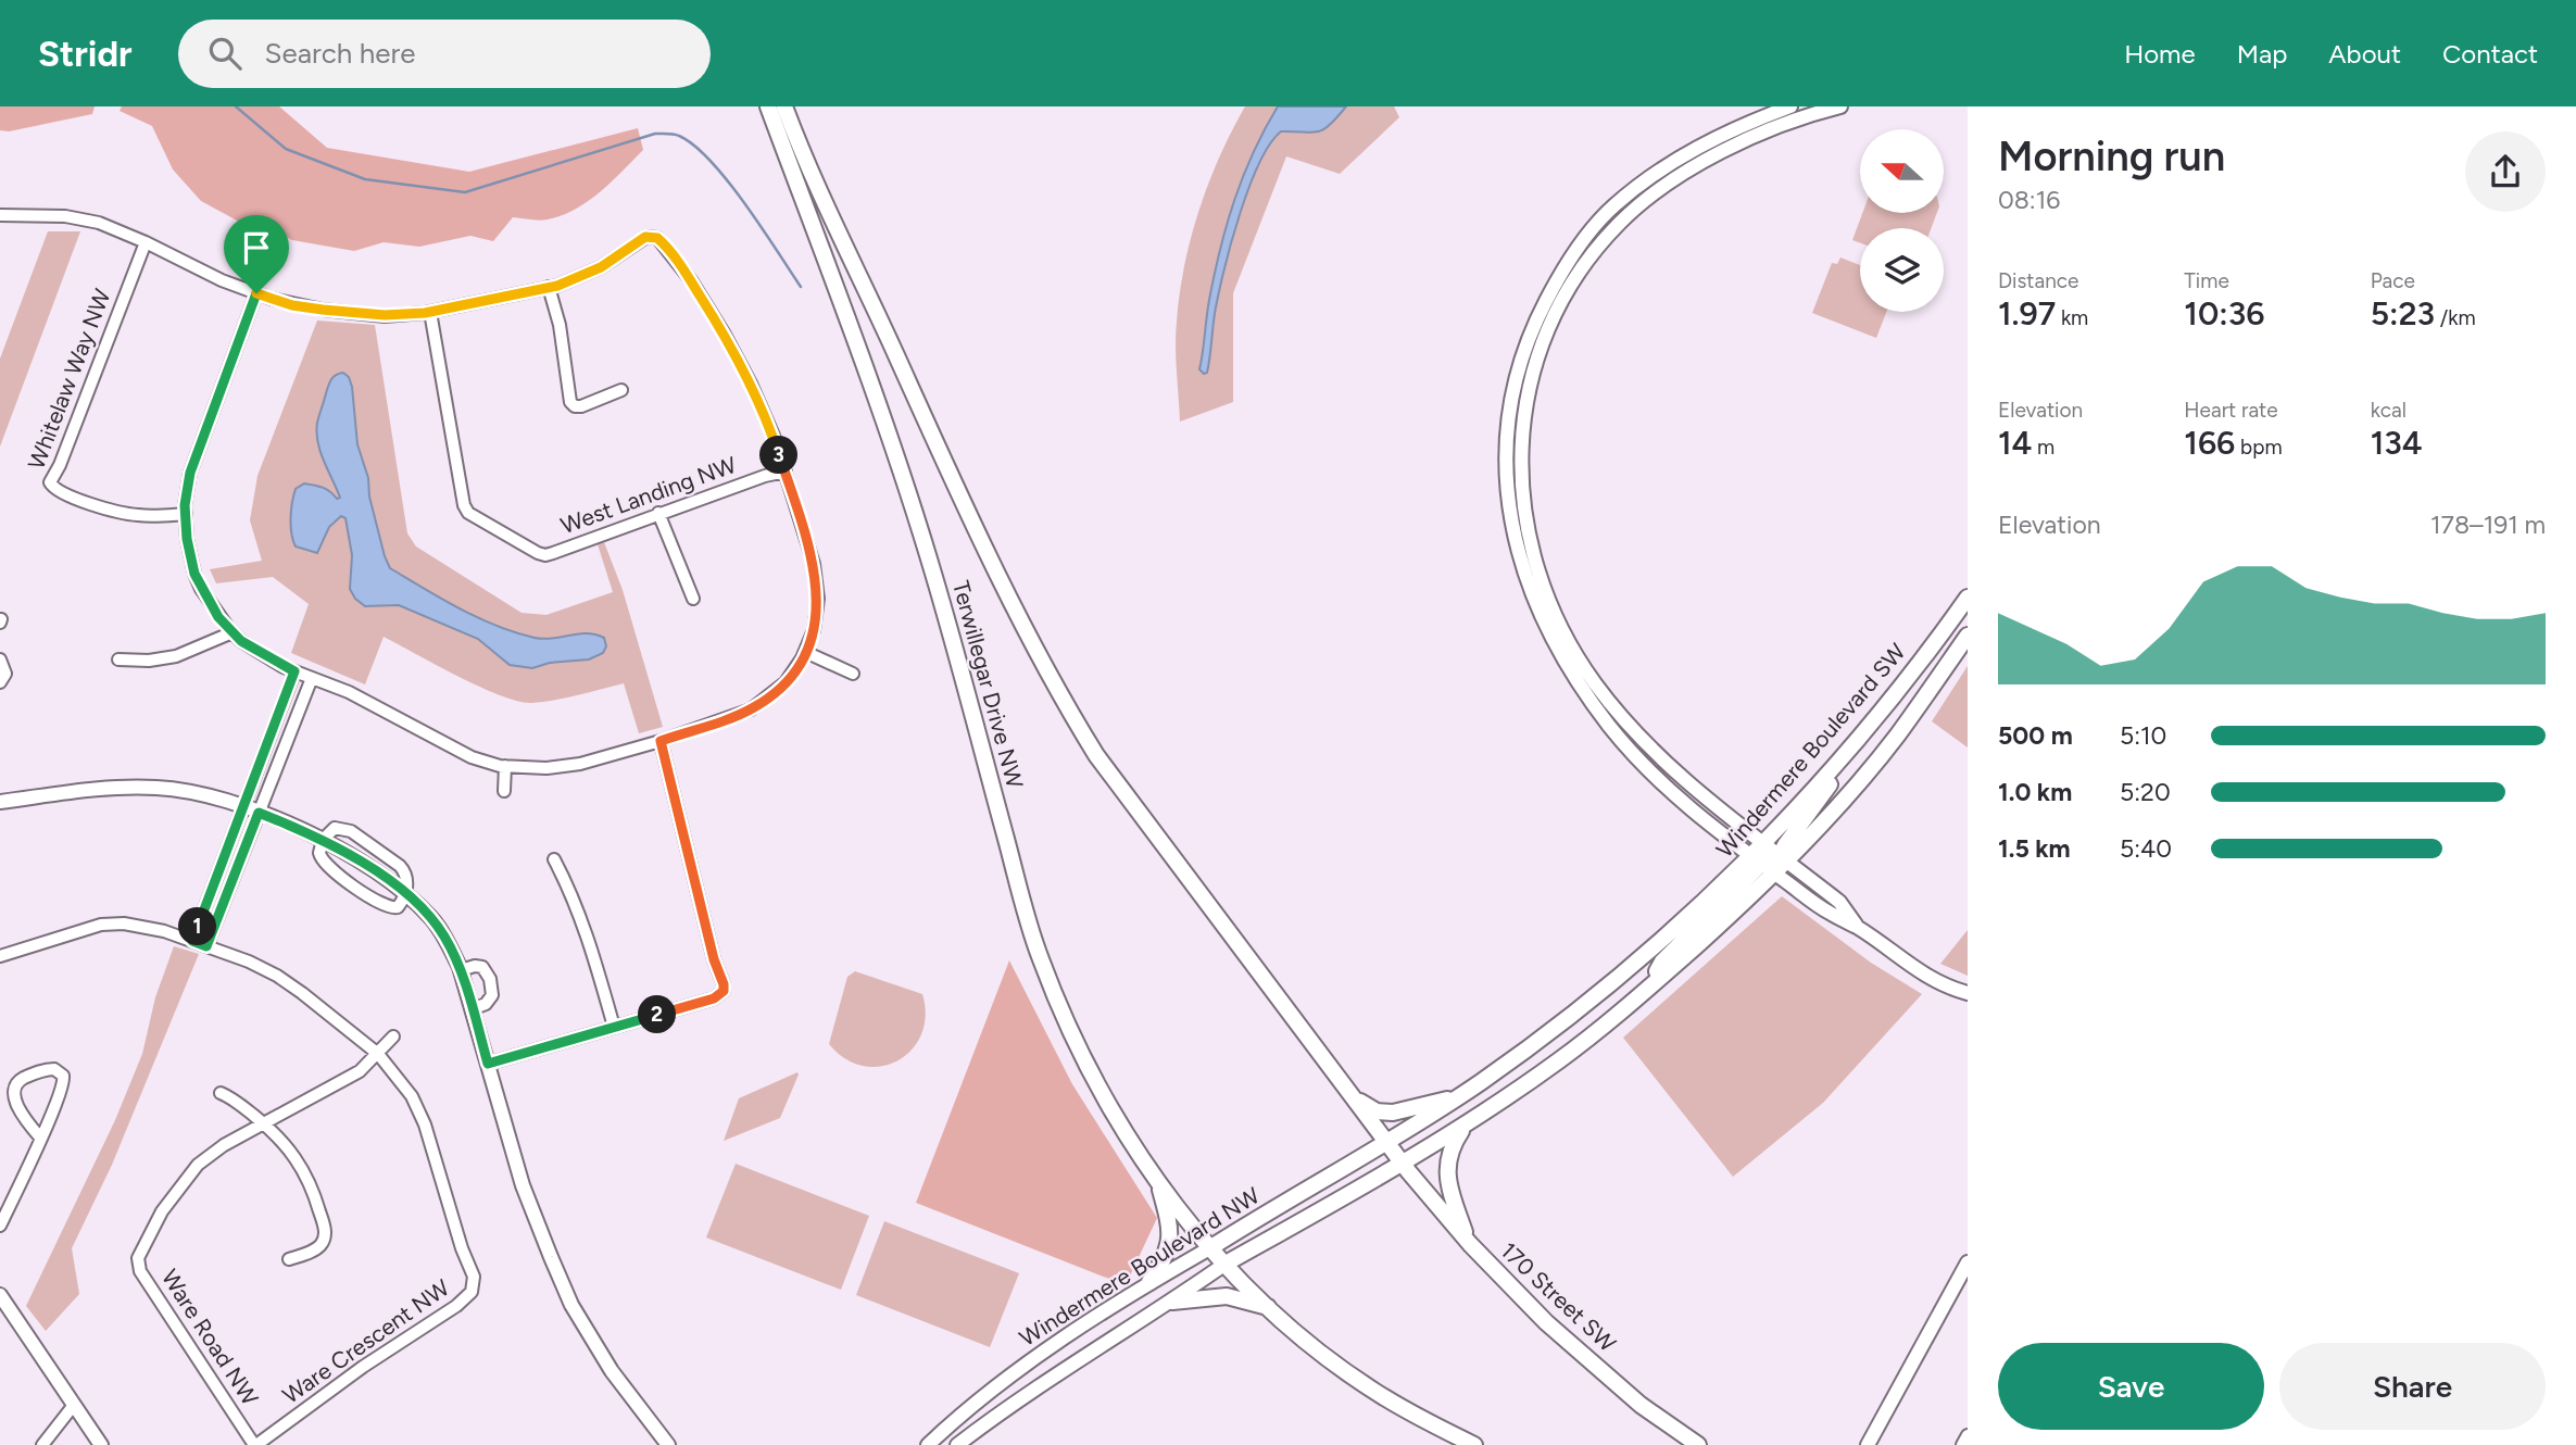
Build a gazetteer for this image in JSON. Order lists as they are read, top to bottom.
{
  "streets": {
    "main road": [
      "Terwillegar Drive NW",
      "Windermere Boulevard SW",
      "Windermere Boulevard NW",
      "170 Street SW"
    ],
    "street": [
      "Whitelaw Way NW",
      "West Landing NW",
      "Ware Road NW",
      "Ware Crescent NW"
    ]
  },
  "crossings": [
    ["Terwillegar Drive NW", "Windermere Boulevard SW"],
    ["Terwillegar Drive NW", "Windermere Boulevard NW"],
    ["Terwillegar Drive NW", "170 Street SW"],
    ["Windermere Boulevard SW", "Windermere Boulevard NW"],
    ["Windermere Boulevard SW", "170 Street SW"],
    ["Windermere Boulevard NW", "170 Street SW"],
    ["Ware Road NW", "Ware Crescent NW"]
  ],
  "north": "left",
  "page": {
    "header": "Stridr",
    "search": "Search here",
    "nav": [
      "Home",
      "Map",
      "About",
      "Contact"
    ],
    "heading": ["Morning run", "08:16"],
    "stats": [
      ["Distance", "1.97 km"],
      ["Time", "10:36"],
      ["Pace", "5:23 /km"],
      ["Elevation", "14 m"],
      ["Heart rate", "166 bpm"],
      ["kcal", "134"]
    ],
    "pins": ["3", "1", "2"],
    "chart": ["Elevation", "178–191 m"],
    "list": [
      {
        "name": "500 m",
        "note": "5:10"
      },
      {
        "name": "1.0 km",
        "note": "5:20"
      },
      {
        "name": "1.5 km",
        "note": "5:40"
      }
    ],
    "buttons": ["Save", "Share"]
  }
}
